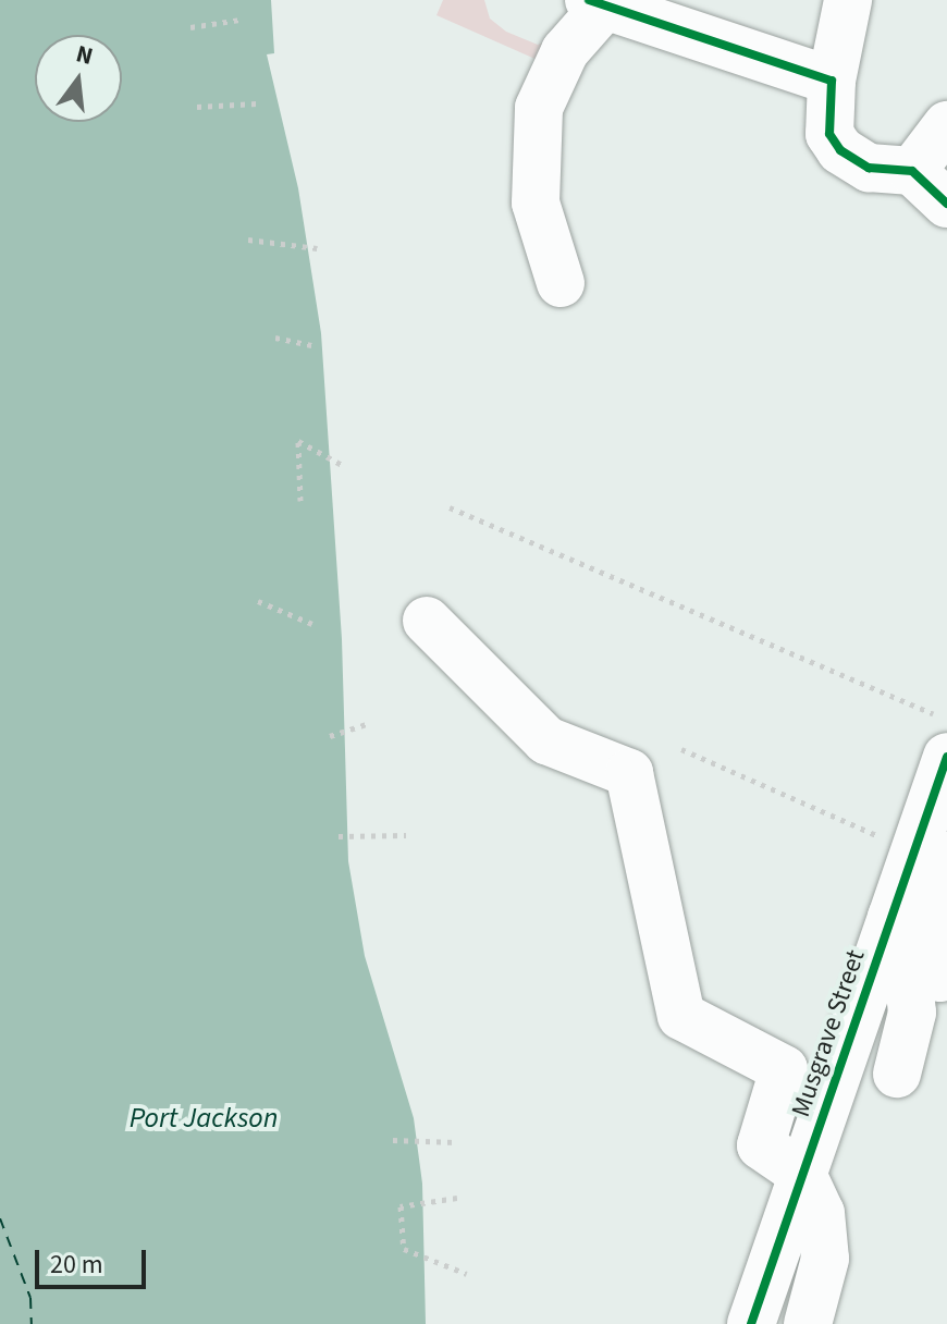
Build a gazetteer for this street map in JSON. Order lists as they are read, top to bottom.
{
  "streets": {
    "street": ["Musgrave Street"]
  },
  "water": ["Port Jackson"],
  "scale_bar": "20 m",
  "north": "top"
}
